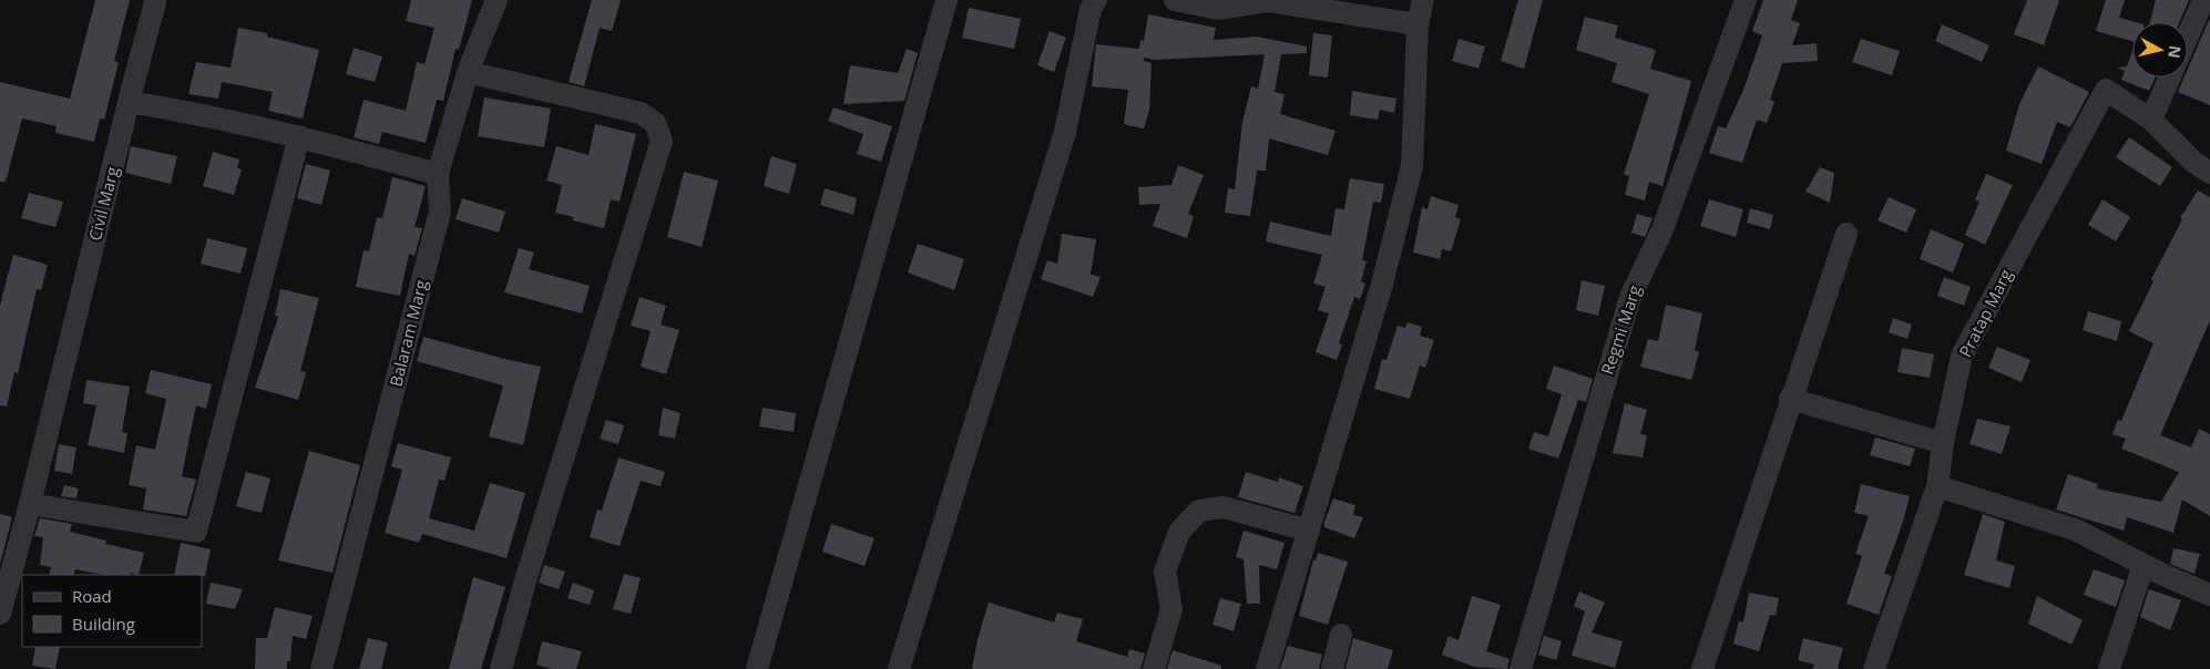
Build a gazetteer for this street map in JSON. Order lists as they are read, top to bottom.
{
  "streets": {
    "street": [
      "Civil Marg",
      "Pratap Marg",
      "Regmi Marg",
      "Balaram Marg"
    ]
  },
  "legend": ["Road", "Building"],
  "north": "right"
}
